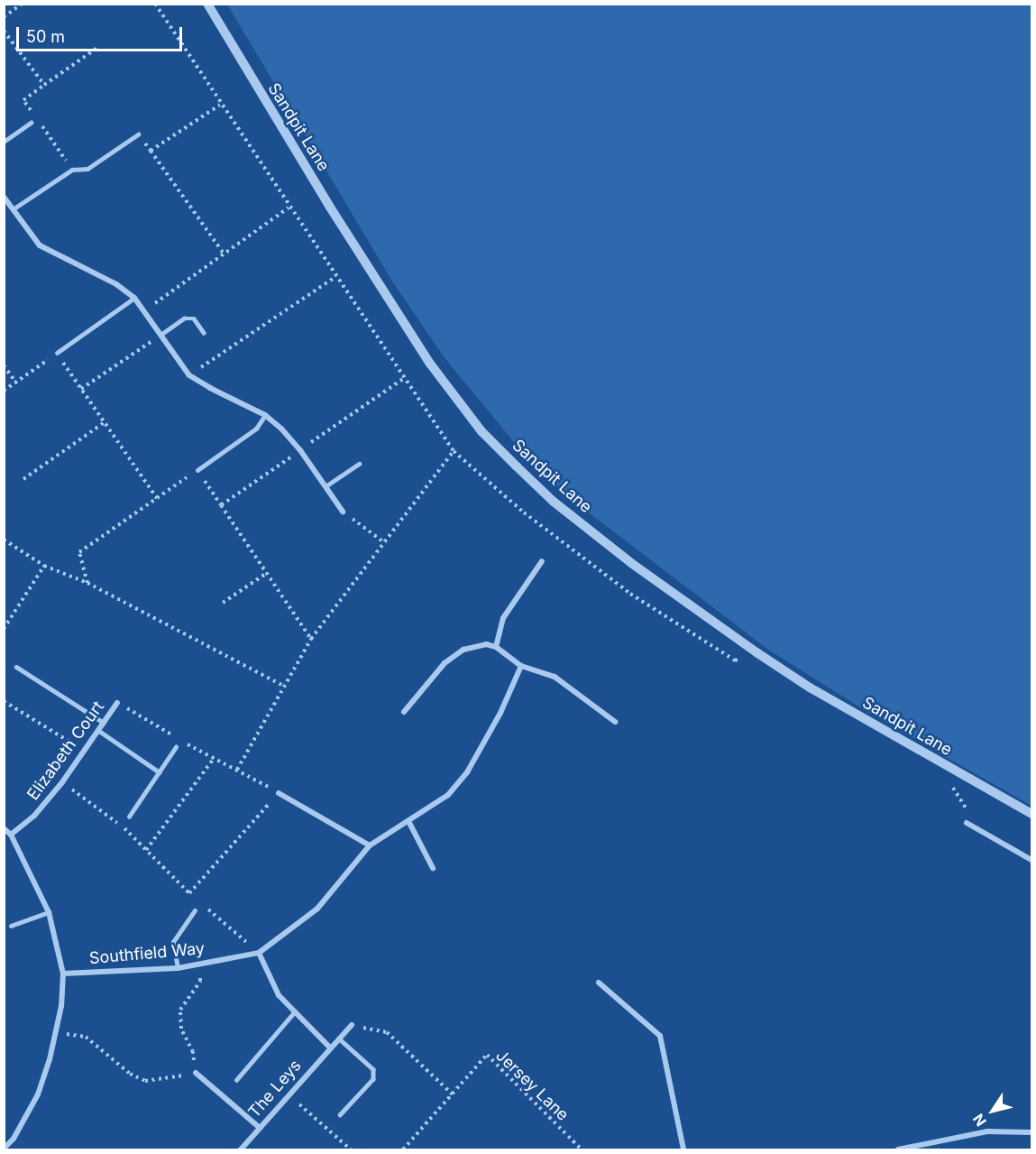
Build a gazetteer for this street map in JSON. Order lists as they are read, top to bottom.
{
  "streets": {
    "street": [
      "Sandpit Lane",
      "Elizabeth Court",
      "Southfield Way",
      "The Leys"
    ],
    "path": ["Jersey Lane"]
  },
  "scale_bar": "50 m",
  "north": "bottom left"
}
